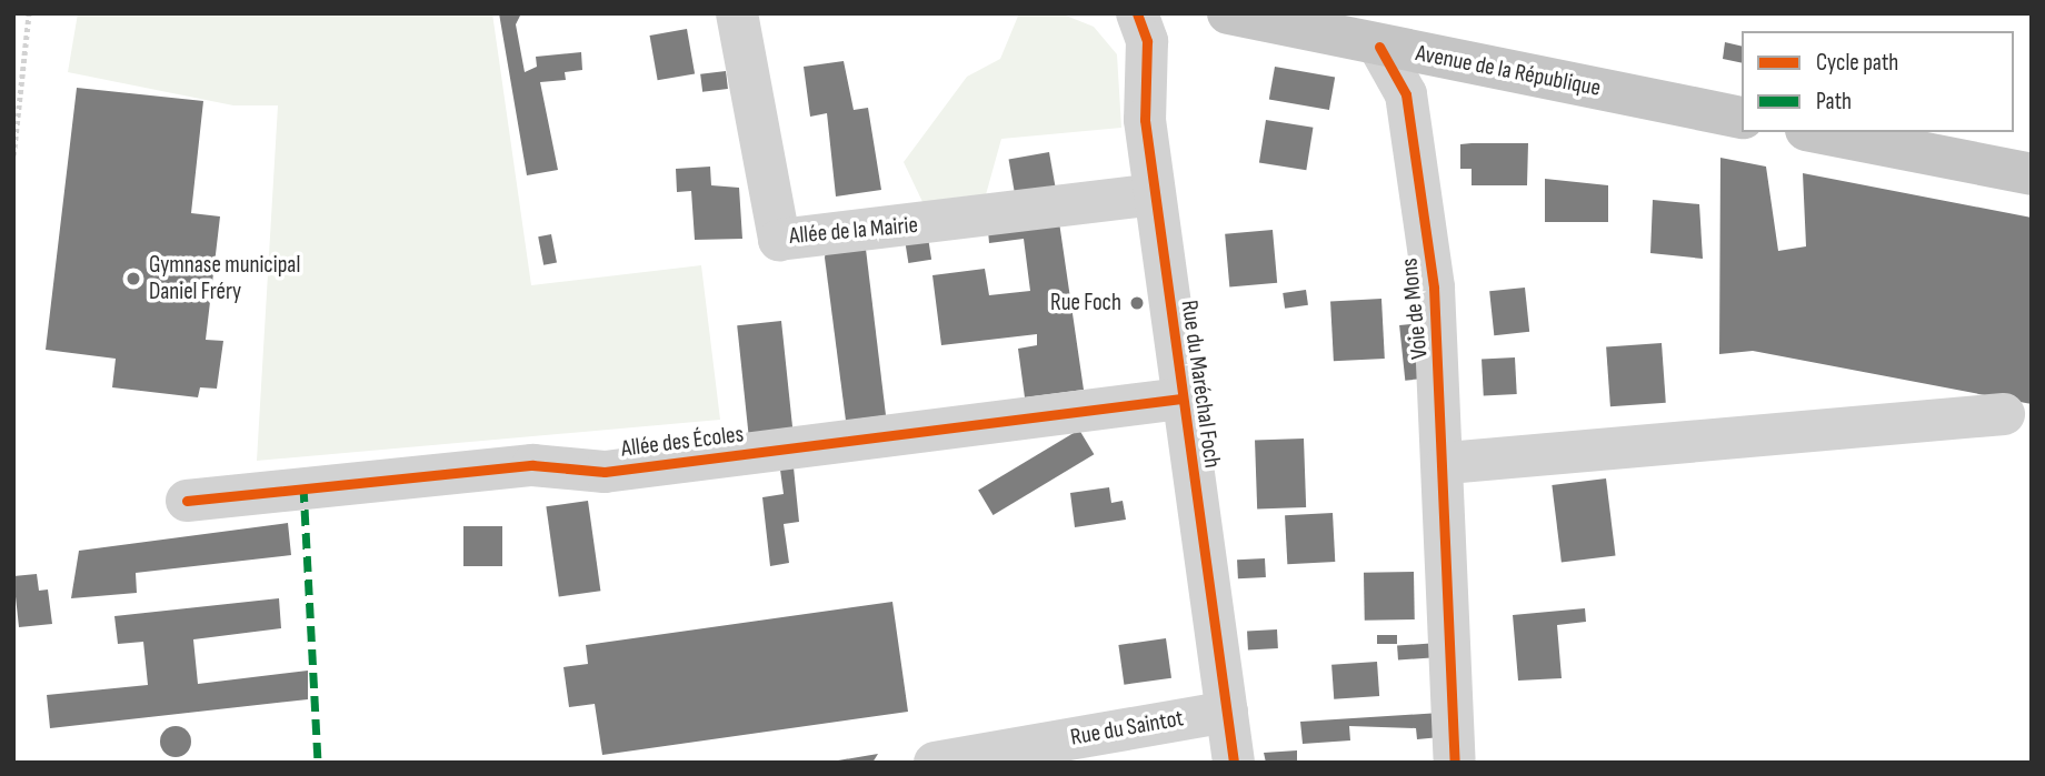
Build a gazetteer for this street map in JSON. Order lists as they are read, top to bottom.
{
  "streets": {
    "main road": ["Avenue de la République"],
    "street": [
      "Allée de la Mairie",
      "Voie de Mons",
      "Rue du Maréchal Foch",
      "Allée des Écoles",
      "Rue du Saintot"
    ]
  },
  "crossings": [
    ["Avenue de la République", "Voie de Mons"],
    ["Allée de la Mairie", "Rue du Maréchal Foch"],
    ["Rue du Maréchal Foch", "Allée des Écoles"],
    ["Rue du Maréchal Foch", "Rue du Saintot"]
  ],
  "places": ["Gymnase municipal Daniel Fréry", "Rue Foch"],
  "legend": ["Cycle path", "Path"]
}
